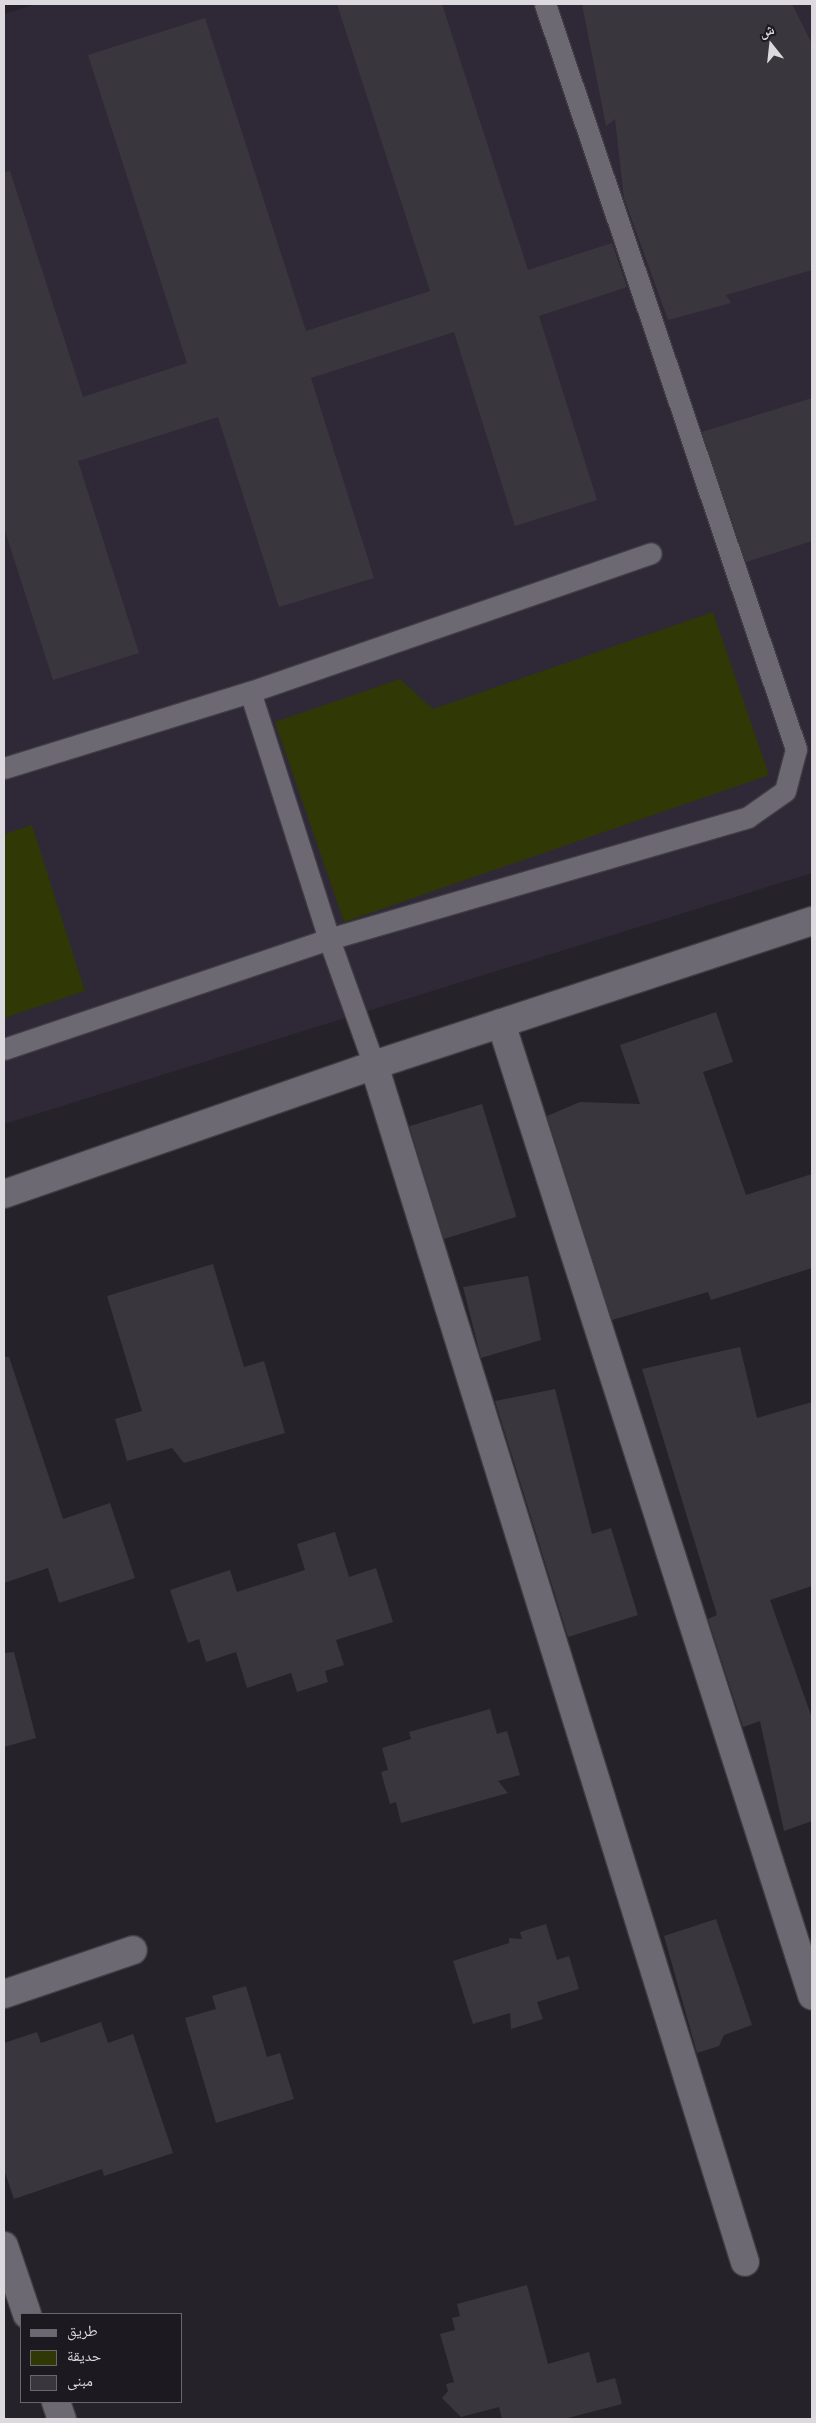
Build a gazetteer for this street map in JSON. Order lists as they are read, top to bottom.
{
  "legend": ["طريق", "حديقة", "مبنى"],
  "north": "top"
}
